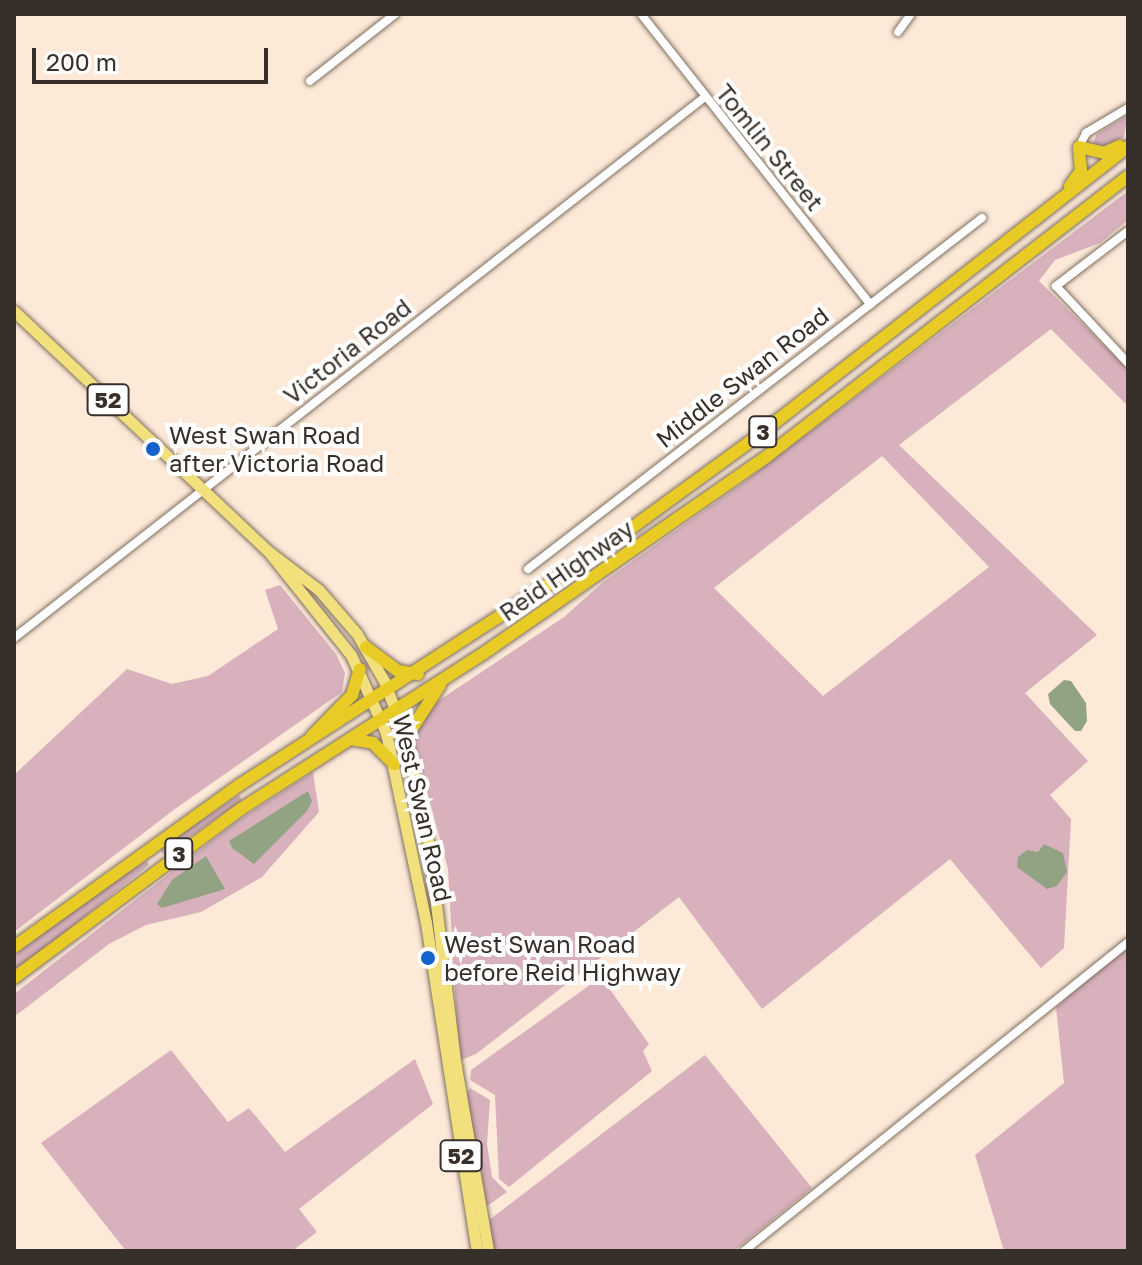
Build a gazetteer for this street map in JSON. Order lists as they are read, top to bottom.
{
  "streets": {
    "highway": ["3", "Reid Highway"],
    "main road": ["52", "West Swan Road"],
    "street": ["Tomlin Street", "Victoria Road", "Middle Swan Road"]
  },
  "crossings": [
    ["Tomlin Street", "Victoria Road"],
    ["Tomlin Street", "Middle Swan Road"],
    ["Victoria Road", "West Swan Road"],
    ["Reid Highway", "West Swan Road"]
  ],
  "places": ["West Swan Road after Victoria Road", "West Swan Road before Reid Highway"],
  "scale_bar": "200 m"
}
